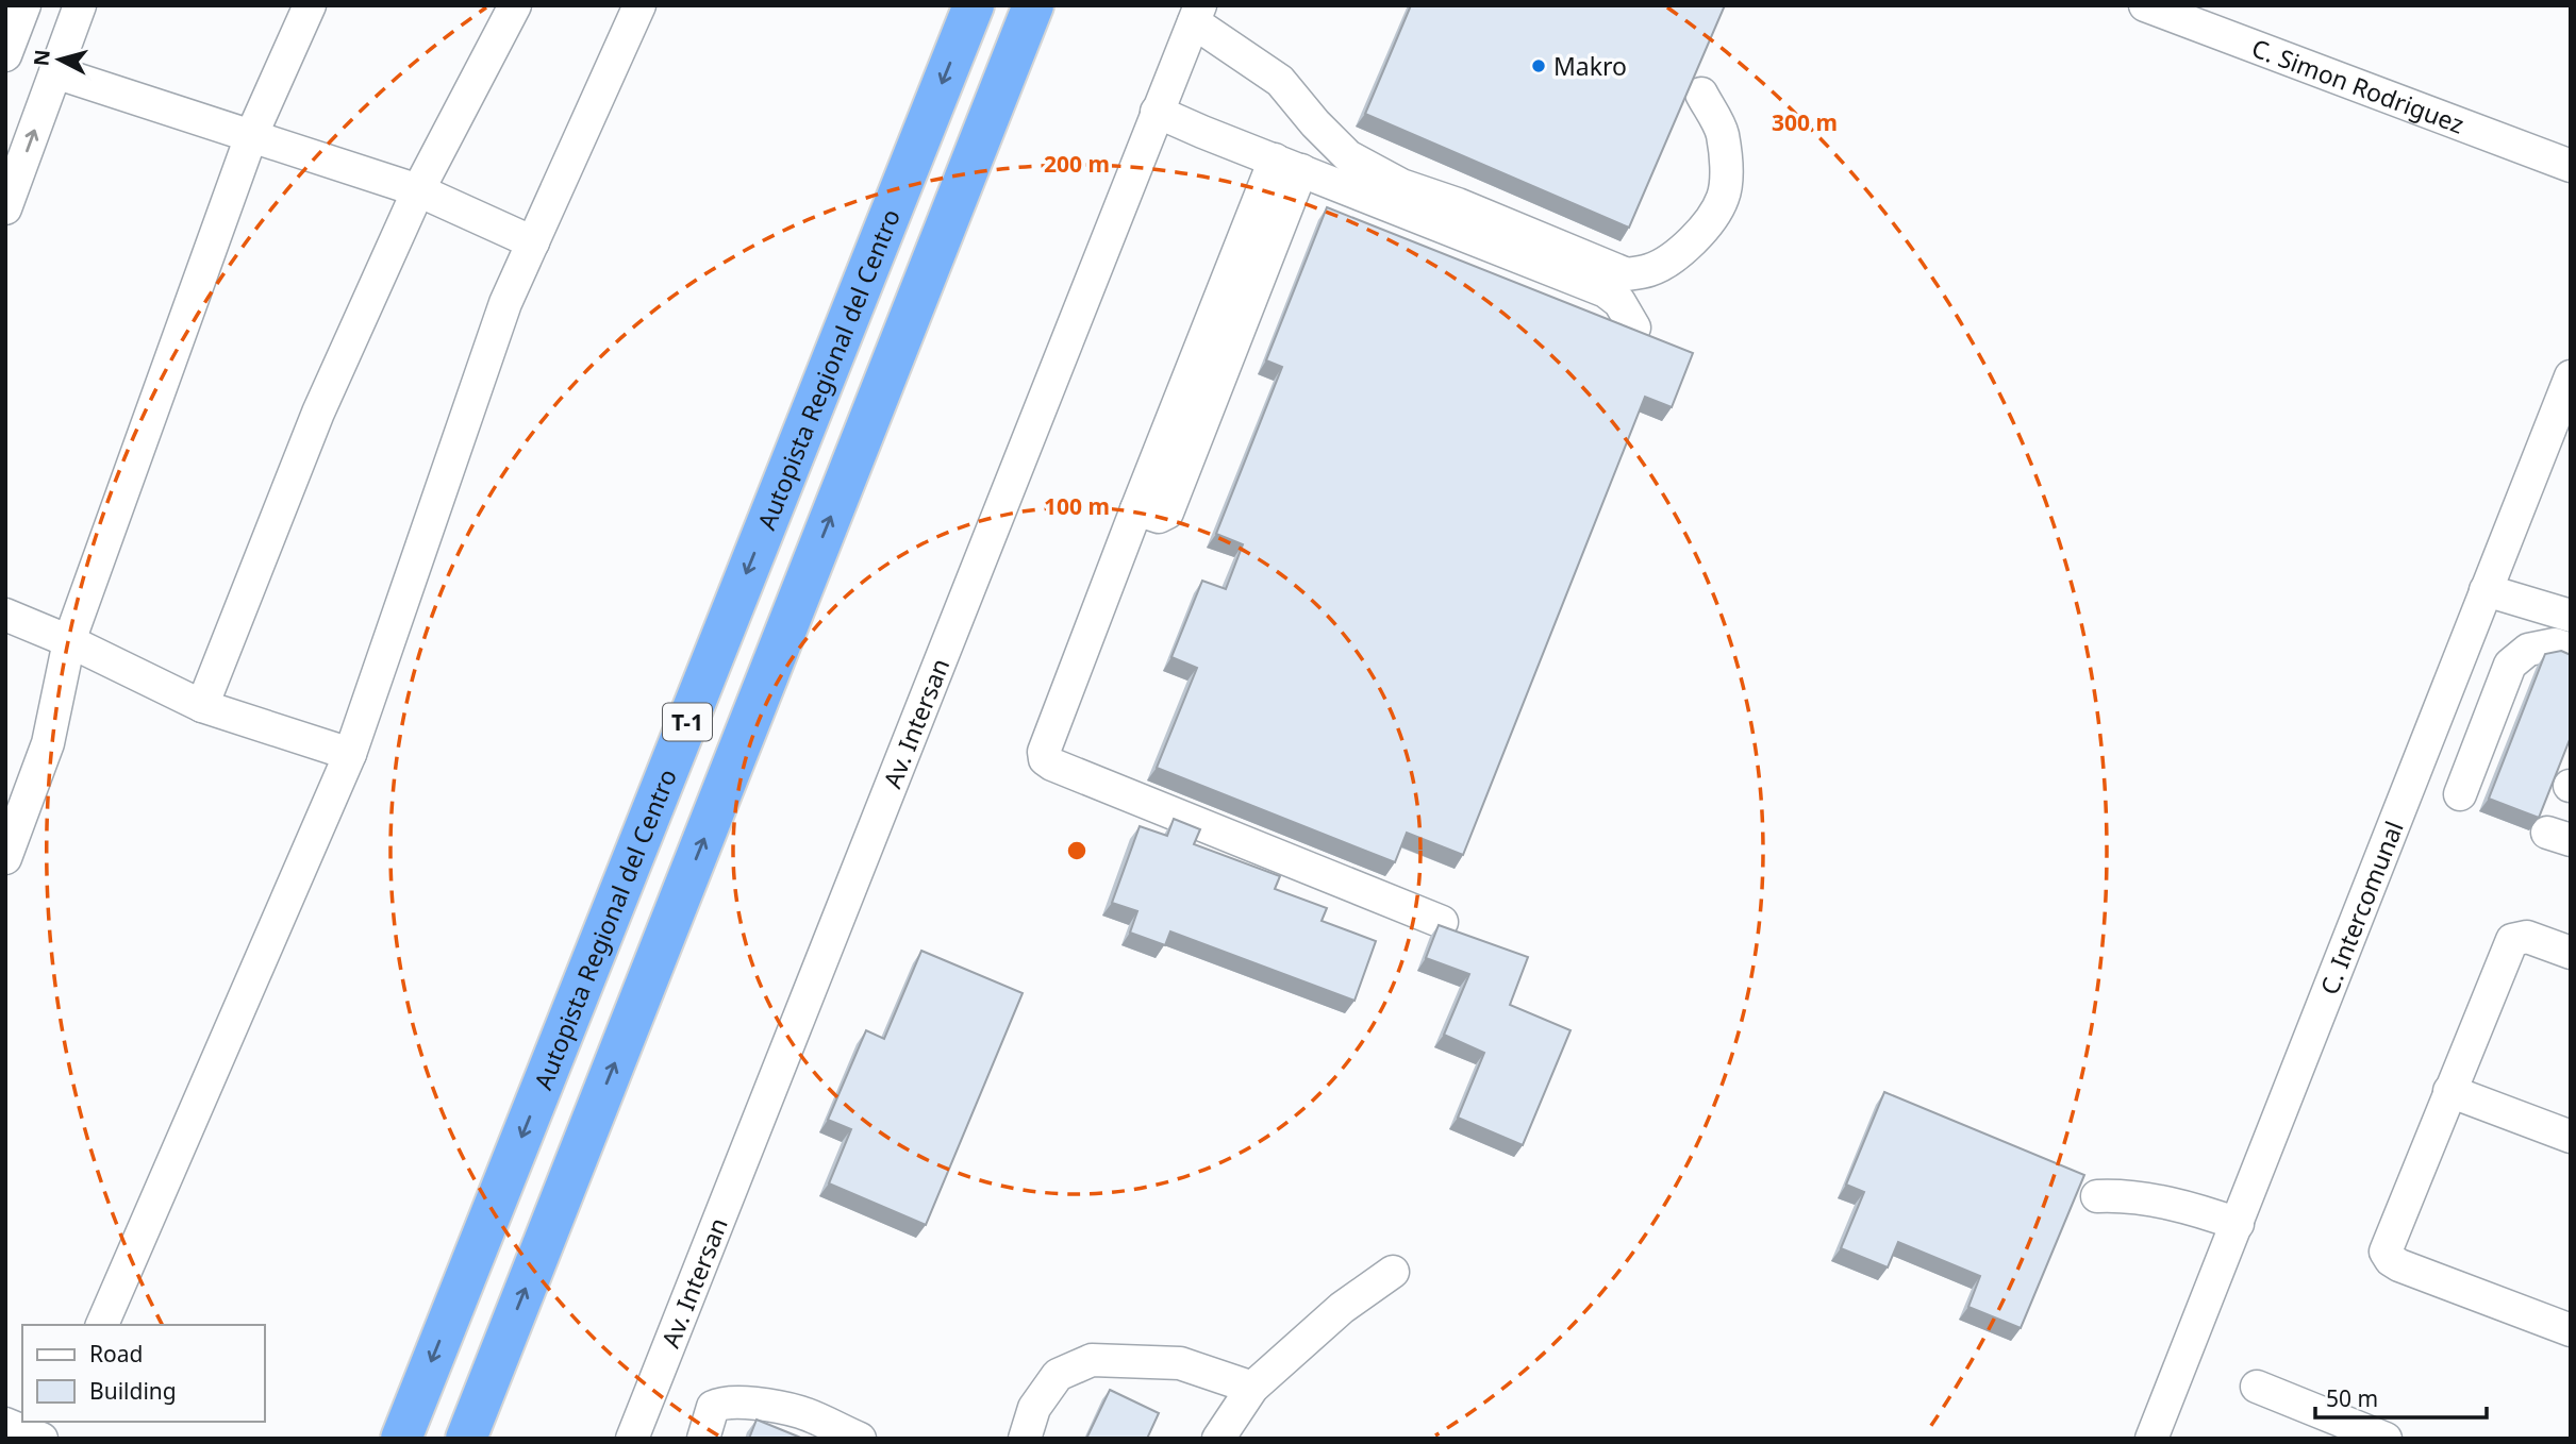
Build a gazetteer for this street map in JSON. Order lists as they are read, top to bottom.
{
  "streets": {
    "highway": ["Autopista Regional del Centro", "T-1"],
    "street": ["C. Simon Rodriguez", "Av. Intersan", "C. Intercomunal"]
  },
  "places": ["Makro"],
  "legend": ["Road", "Building"],
  "scale_bar": "50 m",
  "north": "left",
  "rings": ["300 m", "200 m", "100 m"]
}
